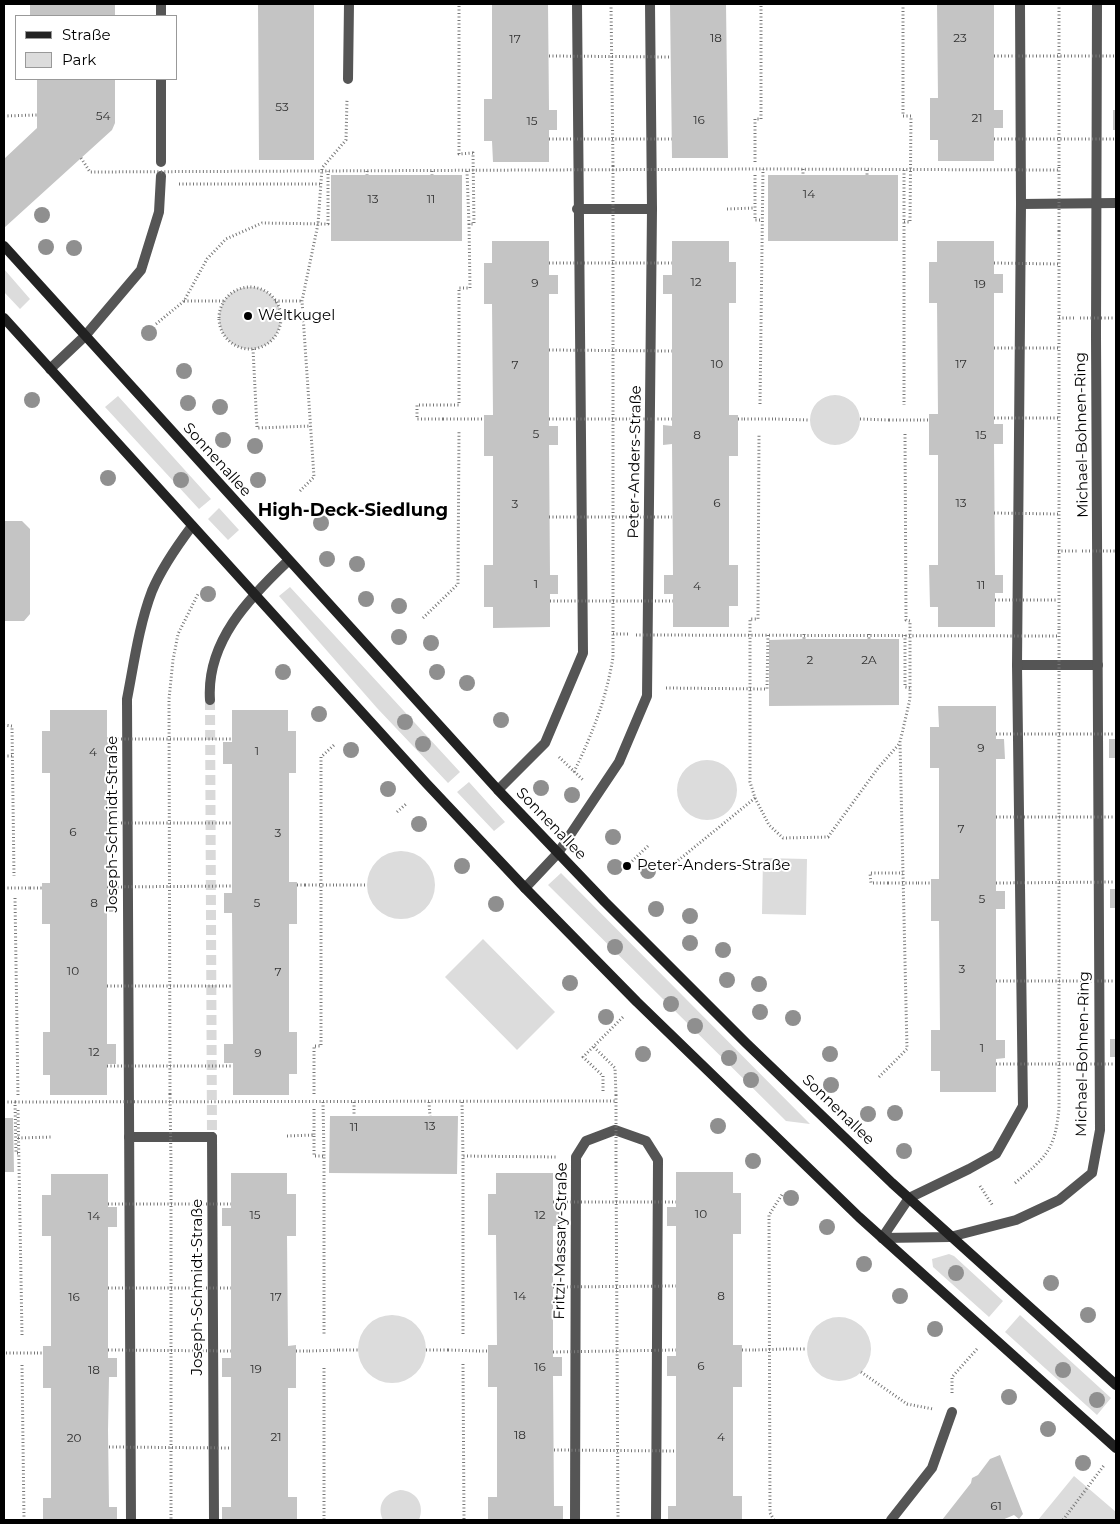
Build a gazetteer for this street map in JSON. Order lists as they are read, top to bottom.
{
  "streets": {
    "main road": ["Sonnenallee"],
    "street": [
      "Michael-Bohnen-Ring",
      "Peter-Anders-Straße",
      "Joseph-Schmidt-Straße",
      "Fritzi-Massary-Straße"
    ]
  },
  "crossings": [
    ["Michael-Bohnen-Ring", "Sonnenallee"],
    ["Sonnenallee", "Peter-Anders-Straße"]
  ],
  "districts": ["High-Deck-Siedlung"],
  "places": ["Weltkugel", "Peter-Anders-Straße"],
  "house_numbers": [
    "18",
    "23",
    "17",
    "53",
    "54",
    "21",
    "16",
    "15",
    "14",
    "13",
    "11",
    "12",
    "9",
    "19",
    "10",
    "17",
    "7",
    "5",
    "8",
    "15",
    "6",
    "13",
    "3",
    "1",
    "11",
    "4",
    "2",
    "2A",
    "9",
    "1",
    "4",
    "7",
    "6",
    "3",
    "5",
    "8",
    "5",
    "3",
    "10",
    "7",
    "1",
    "12",
    "9",
    "13",
    "11",
    "10",
    "15",
    "12",
    "14",
    "14",
    "8",
    "16",
    "17",
    "6",
    "16",
    "19",
    "18",
    "18",
    "21",
    "4",
    "20",
    "61"
  ],
  "legend": ["Straße", "Park"]
}
